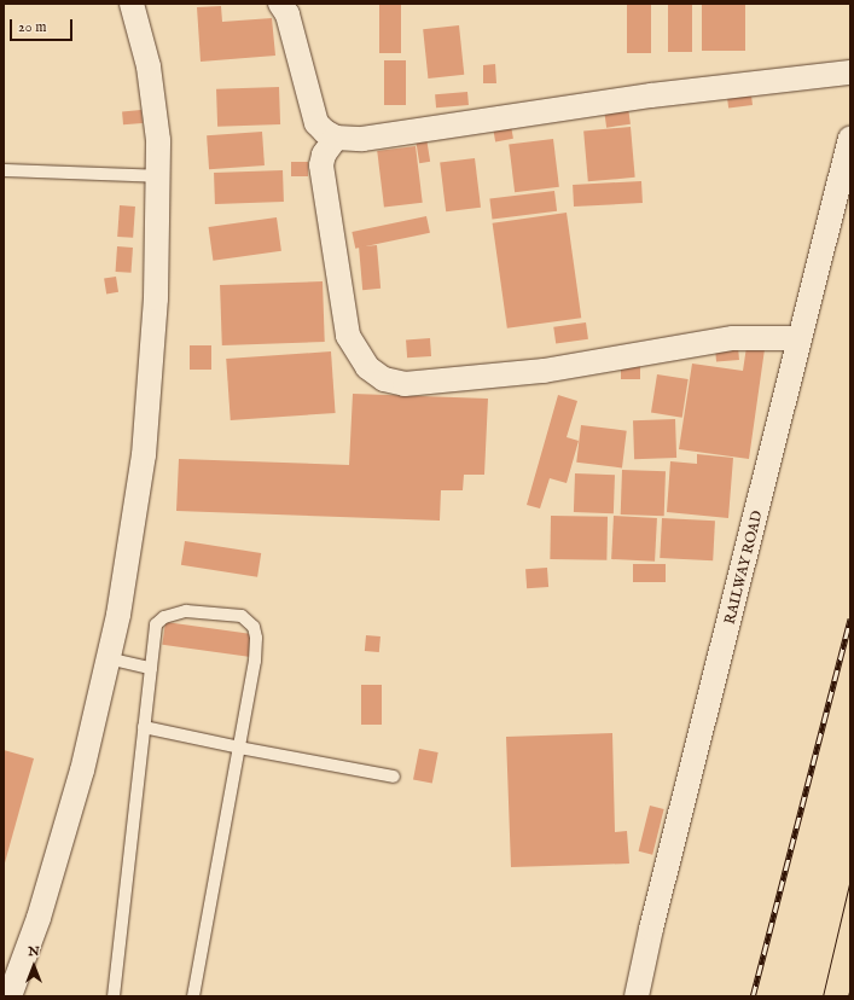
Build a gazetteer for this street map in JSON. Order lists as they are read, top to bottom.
{
  "streets": {
    "street": ["RAILWAY ROAD"]
  },
  "scale_bar": "20 m",
  "north": "top"
}
